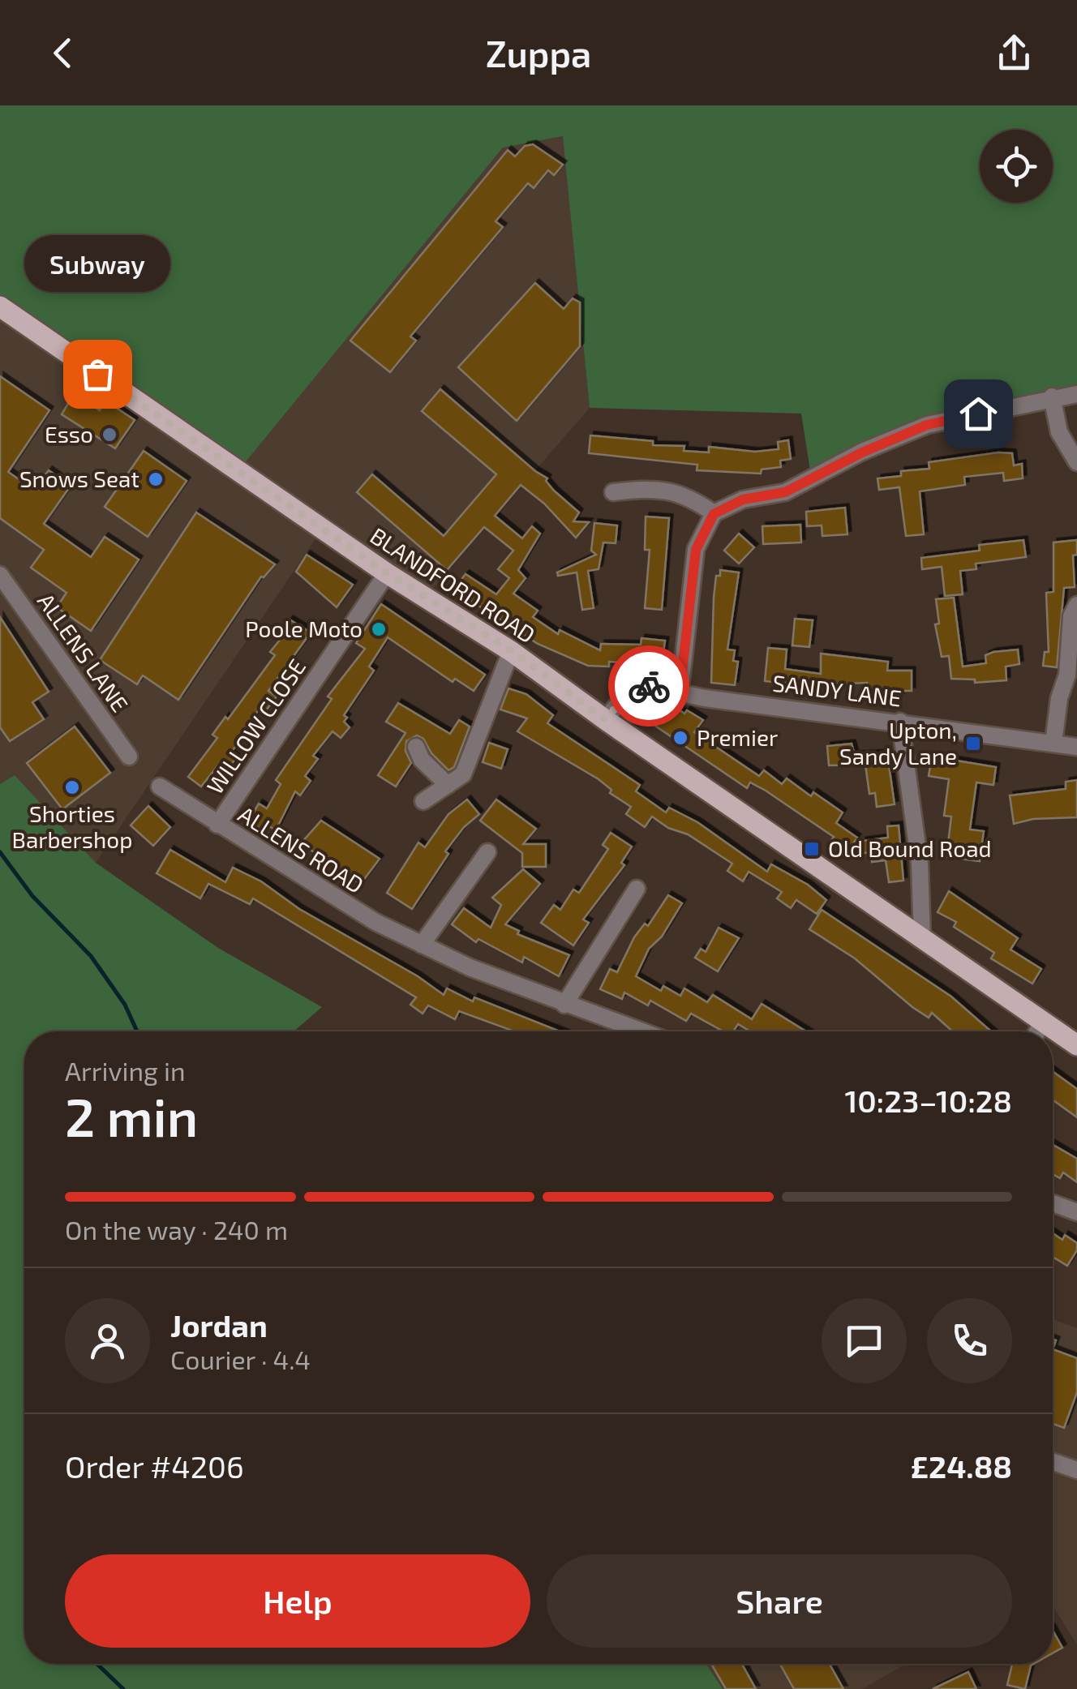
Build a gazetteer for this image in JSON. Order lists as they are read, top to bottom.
{
  "streets": {
    "main road": ["BLANDFORD ROAD"],
    "street": [
      "ALLENS LANE",
      "SANDY LANE",
      "WILLOW CLOSE",
      "ALLENS ROAD"
    ]
  },
  "crossings": [
    ["BLANDFORD ROAD", "SANDY LANE"],
    ["BLANDFORD ROAD", "WILLOW CLOSE"],
    ["WILLOW CLOSE", "ALLENS ROAD"]
  ],
  "places": {
    "other": [
      "Subway",
      "Esso",
      "Snows Seat",
      "Poole Moto",
      "Premier",
      "Shorties Barbershop"
    ],
    "transit": ["Upton, Sandy Lane", "Old Bound Road"]
  },
  "page": {
    "header": "Zuppa",
    "bubble": "Subway",
    "heading": ["2 min", "Arriving in", "10:23–10:28"],
    "panel": [
      "Jordan",
      "Courier · 4.4",
      "Order #4206",
      "£24.88"
    ],
    "bar": "On the way · 240 m",
    "buttons": ["Help", "Share"]
  }
}
